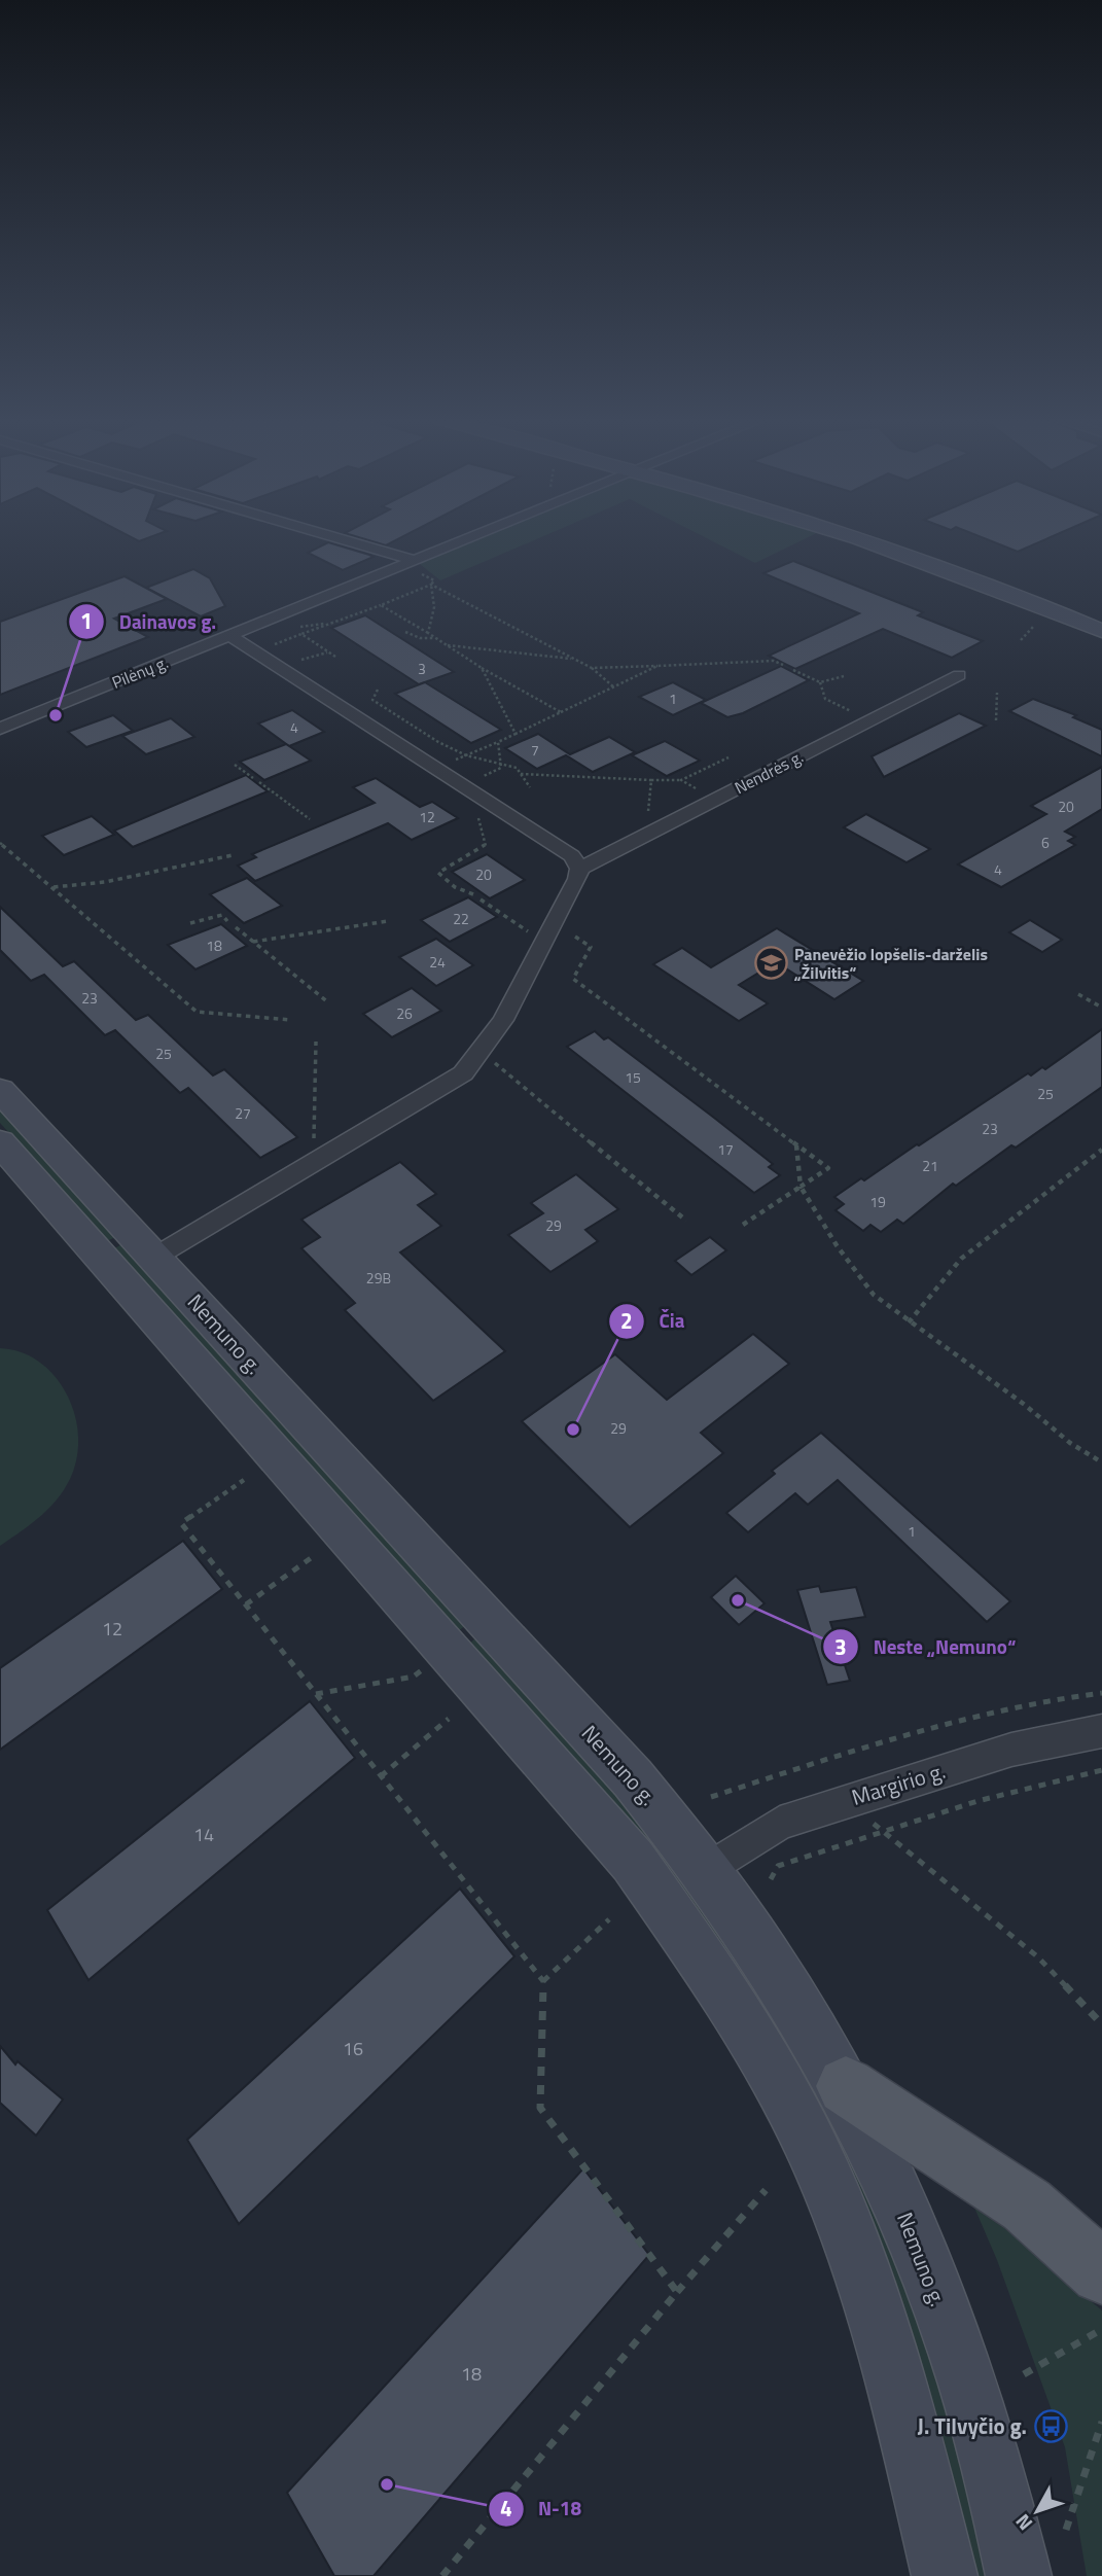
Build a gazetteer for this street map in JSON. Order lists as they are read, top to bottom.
{
  "streets": {
    "main road": ["Nemuno g."],
    "street": ["Pilėnų g.", "Nendrės g.", "Margirio g."]
  },
  "crossings": [
    ["Nemuno g.", "Margirio g."]
  ],
  "places": {
    "other": [
      "Dainavos g.",
      "Čia",
      "Neste „Nemuno“",
      "N-18"
    ],
    "school or university": ["Panevėžio lopšelis-darželis „Žilvitis“"],
    "bus stop": ["J. Tilvyčio g."]
  },
  "house_numbers": [
    "3",
    "1",
    "4",
    "7",
    "20",
    "12",
    "6",
    "4",
    "20",
    "22",
    "18",
    "24",
    "23",
    "26",
    "25",
    "15",
    "25",
    "27",
    "23",
    "17",
    "21",
    "19",
    "29",
    "29B",
    "29",
    "1",
    "12",
    "14",
    "16",
    "18"
  ],
  "north": "bottom left"
}
